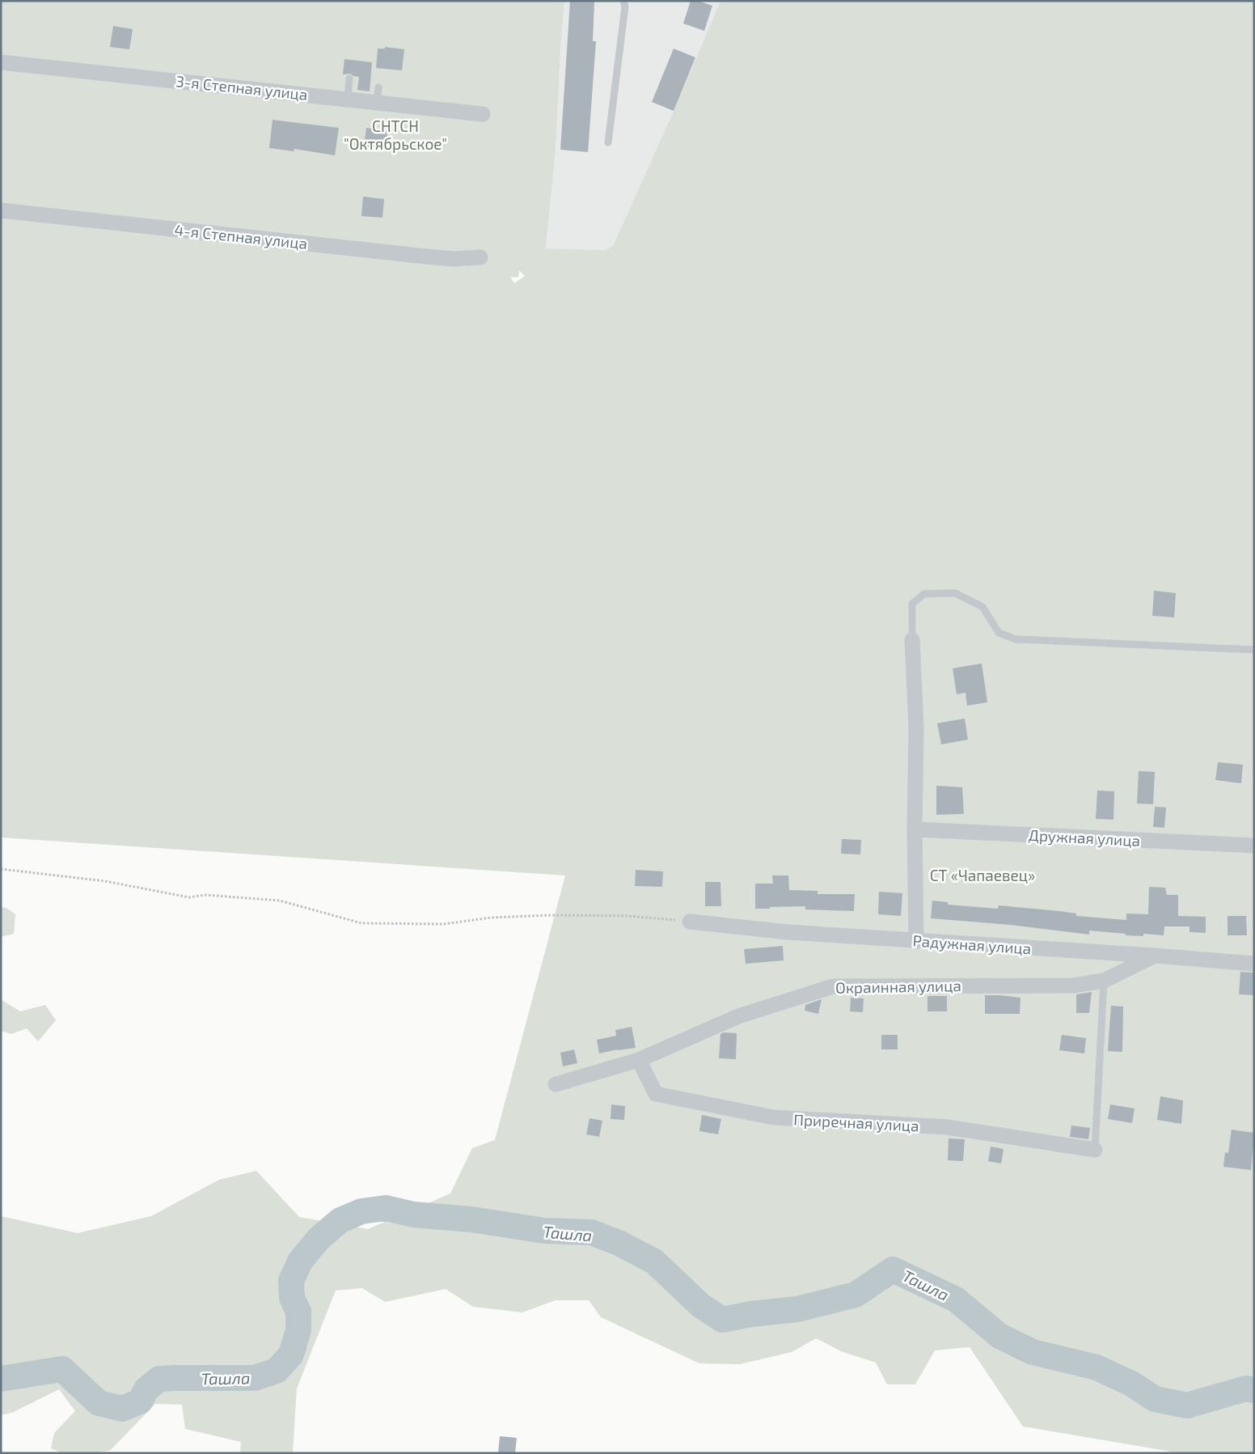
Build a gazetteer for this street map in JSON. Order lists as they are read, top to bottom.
{
  "streets": {
    "street": [
      "3-я Степная улица",
      "4-я Степная улица",
      "Дружная улица",
      "Радужная улица",
      "Окраинная улица",
      "Приречная улица"
    ]
  },
  "crossings": [
    ["Радужная улица", "Окраинная улица"],
    ["Окраинная улица", "Приречная улица"]
  ],
  "water": ["Ташла"],
  "parks": ["СНТСН \"Октябрьское\"", "СТ «Чапаевец»"]
}
